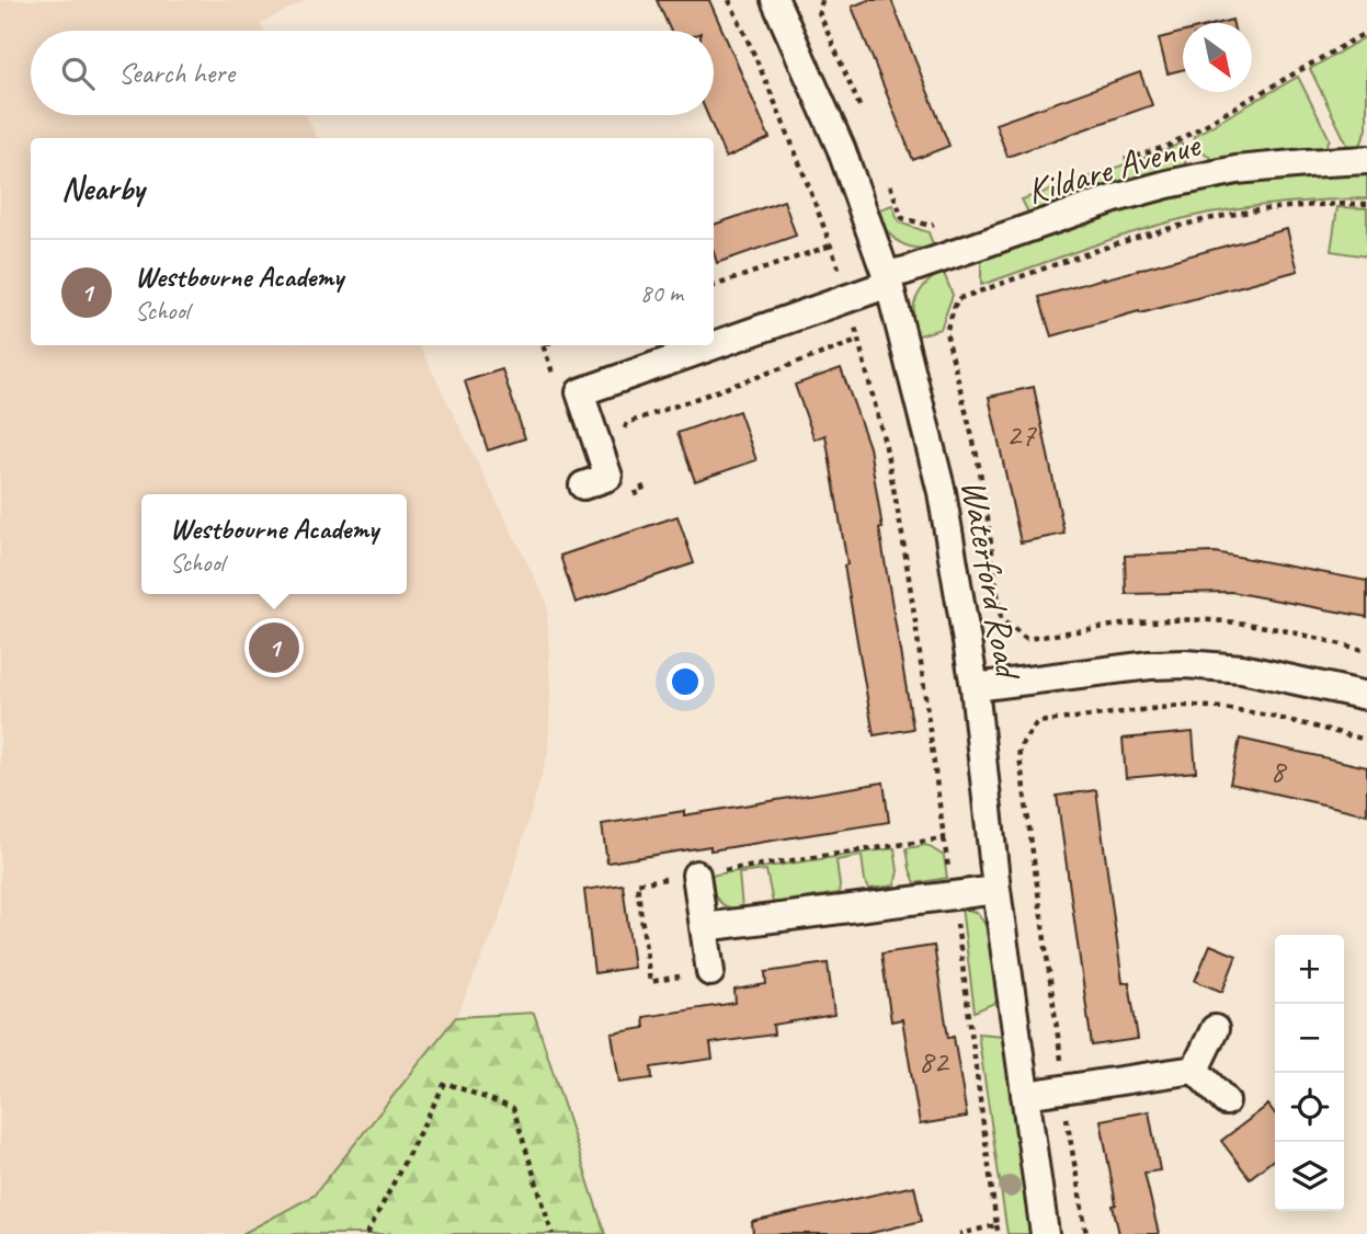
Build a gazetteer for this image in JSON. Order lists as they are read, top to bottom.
{
  "streets": {
    "street": ["Kildare Avenue", "Waterford Road"]
  },
  "crossings": [
    ["Kildare Avenue", "Waterford Road"]
  ],
  "house_numbers": ["27", "8", "82"],
  "north": "bottom right",
  "page": {
    "search": "Search here",
    "heading": "Nearby",
    "list": [
      {
        "mark": "1",
        "name": "Westbourne Academy",
        "note": "School",
        "value": "80 m"
      }
    ],
    "popup": ["Westbourne Academy", "School"],
    "pins": "1",
    "map_buttons": ["+", "−"]
  }
}
